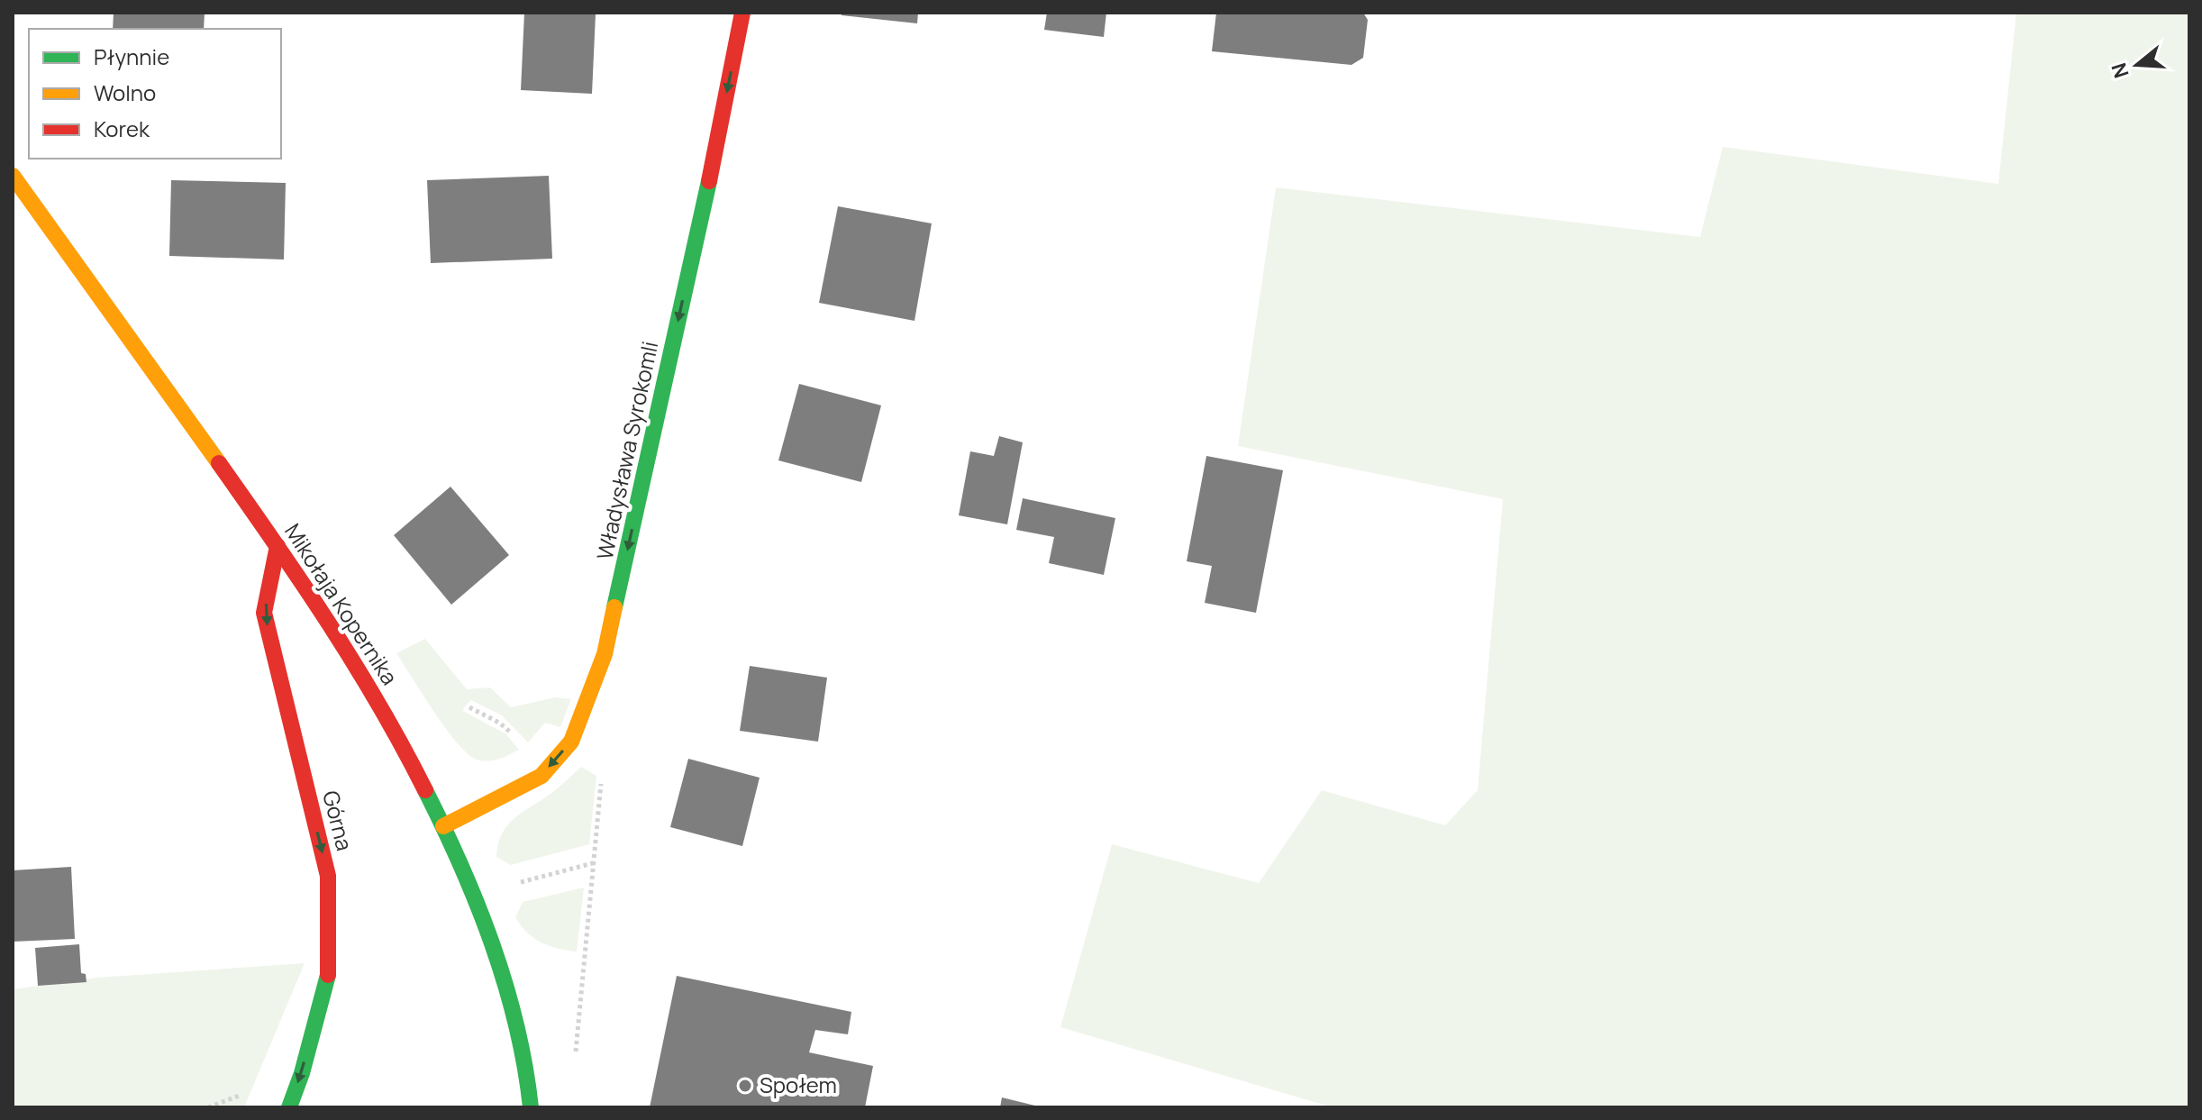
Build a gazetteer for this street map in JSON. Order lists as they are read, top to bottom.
{
  "streets": {
    "street": ["Władysława Syrokomli", "Mikołaja Kopernika", "Górna"]
  },
  "crossings": [
    ["Władysława Syrokomli", "Mikołaja Kopernika"],
    ["Mikołaja Kopernika", "Górna"]
  ],
  "one_way": ["Władysława Syrokomli", "Górna"],
  "places": ["Społem"],
  "legend": ["Płynnie", "Wolno", "Korek"],
  "north": "left"
}
